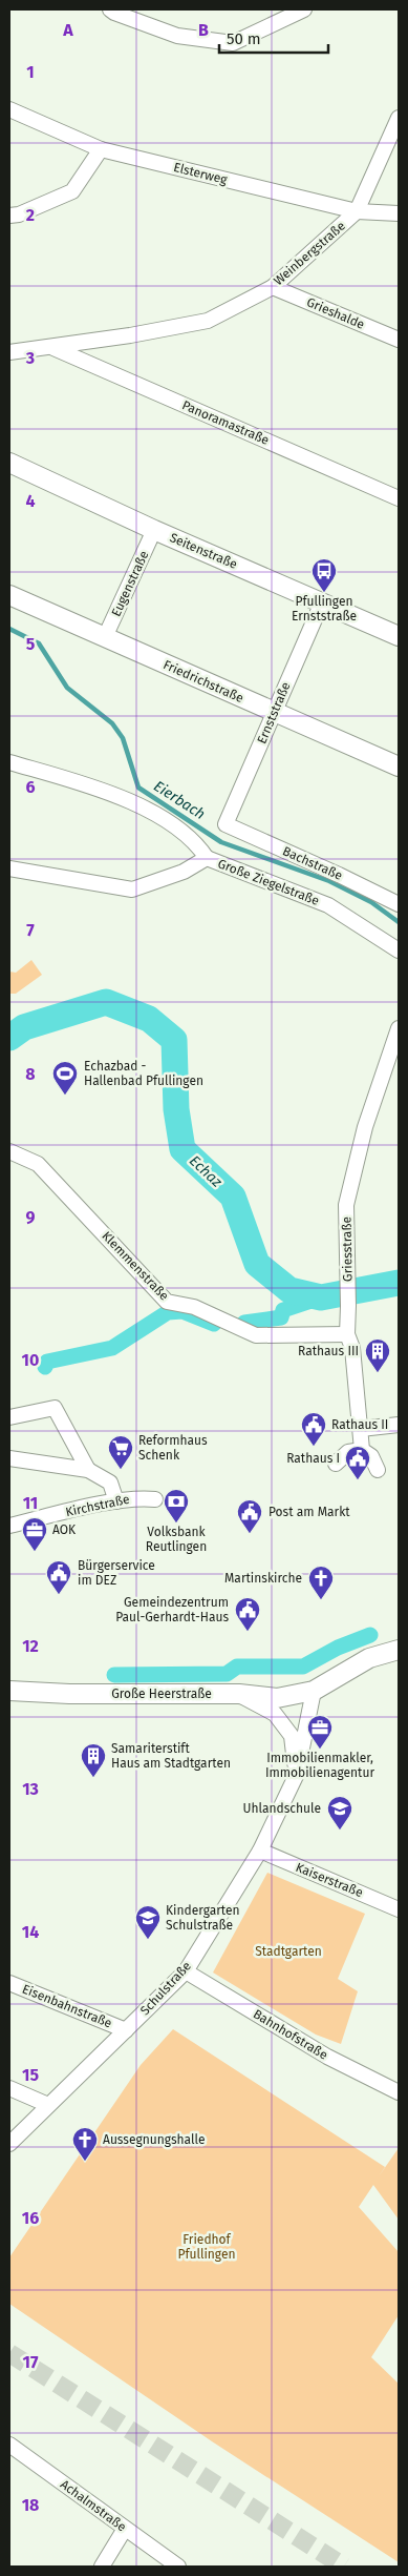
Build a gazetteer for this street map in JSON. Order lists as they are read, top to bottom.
{
  "streets": {
    "main road": ["Seitenstraße", "Friedrichstraße", "Große Heerstraße"],
    "street": [
      "Elsterweg",
      "Weinbergstraße",
      "Grieshalde",
      "Panoramastraße",
      "Eugenstraße",
      "Ernststraße",
      "Bachstraße",
      "Große Ziegelstraße",
      "Griesstraße",
      "Klemmenstraße",
      "Kirchstraße",
      "Kaiserstraße",
      "Schulstraße",
      "Eisenbahnstraße",
      "Bahnhofstraße",
      "Achalmstraße"
    ]
  },
  "crossings": [
    ["Elsterweg", "Weinbergstraße"],
    ["Weinbergstraße", "Grieshalde"],
    ["Weinbergstraße", "Panoramastraße"],
    ["Seitenstraße", "Eugenstraße"],
    ["Seitenstraße", "Ernststraße"],
    ["Eugenstraße", "Friedrichstraße"],
    ["Friedrichstraße", "Ernststraße"],
    ["Ernststraße", "Bachstraße"],
    ["Griesstraße", "Klemmenstraße"],
    ["Große Heerstraße", "Schulstraße"],
    ["Kaiserstraße", "Schulstraße"],
    ["Schulstraße", "Eisenbahnstraße"],
    ["Schulstraße", "Bahnhofstraße"]
  ],
  "water": ["Eierbach", "Echaz"],
  "parks": ["Stadtgarten", "Friedhof Pfullingen"],
  "places": {
    "bus stop": ["Pfullingen Ernststraße"],
    "sports": ["Echazbad - Hallenbad Pfullingen"],
    "building": ["Rathaus III", "Samariterstift Haus am Stadtgarten"],
    "public building": [
      "Rathaus II",
      "Rathaus I",
      "Post am Markt",
      "Bürgerservice im DEZ",
      "Gemeindezentrum Paul-Gerhardt-Haus"
    ],
    "supermarket": ["Reformhaus Schenk"],
    "bank": ["Volksbank Reutlingen"],
    "office": ["AOK", "Immobilienmakler, Immobilienagentur"],
    "church": ["Martinskirche", "Aussegnungshalle"],
    "school or university": ["Uhlandschule", "Kindergarten Schulstraße"]
  },
  "scale_bar": "50 m",
  "grid": {
    "columns": ["A", "B"],
    "rows": [
      "1",
      "2",
      "3",
      "4",
      "5",
      "6",
      "7",
      "8",
      "9",
      "10",
      "11",
      "12",
      "13",
      "14",
      "15",
      "16",
      "17",
      "18"
    ]
  }
}
